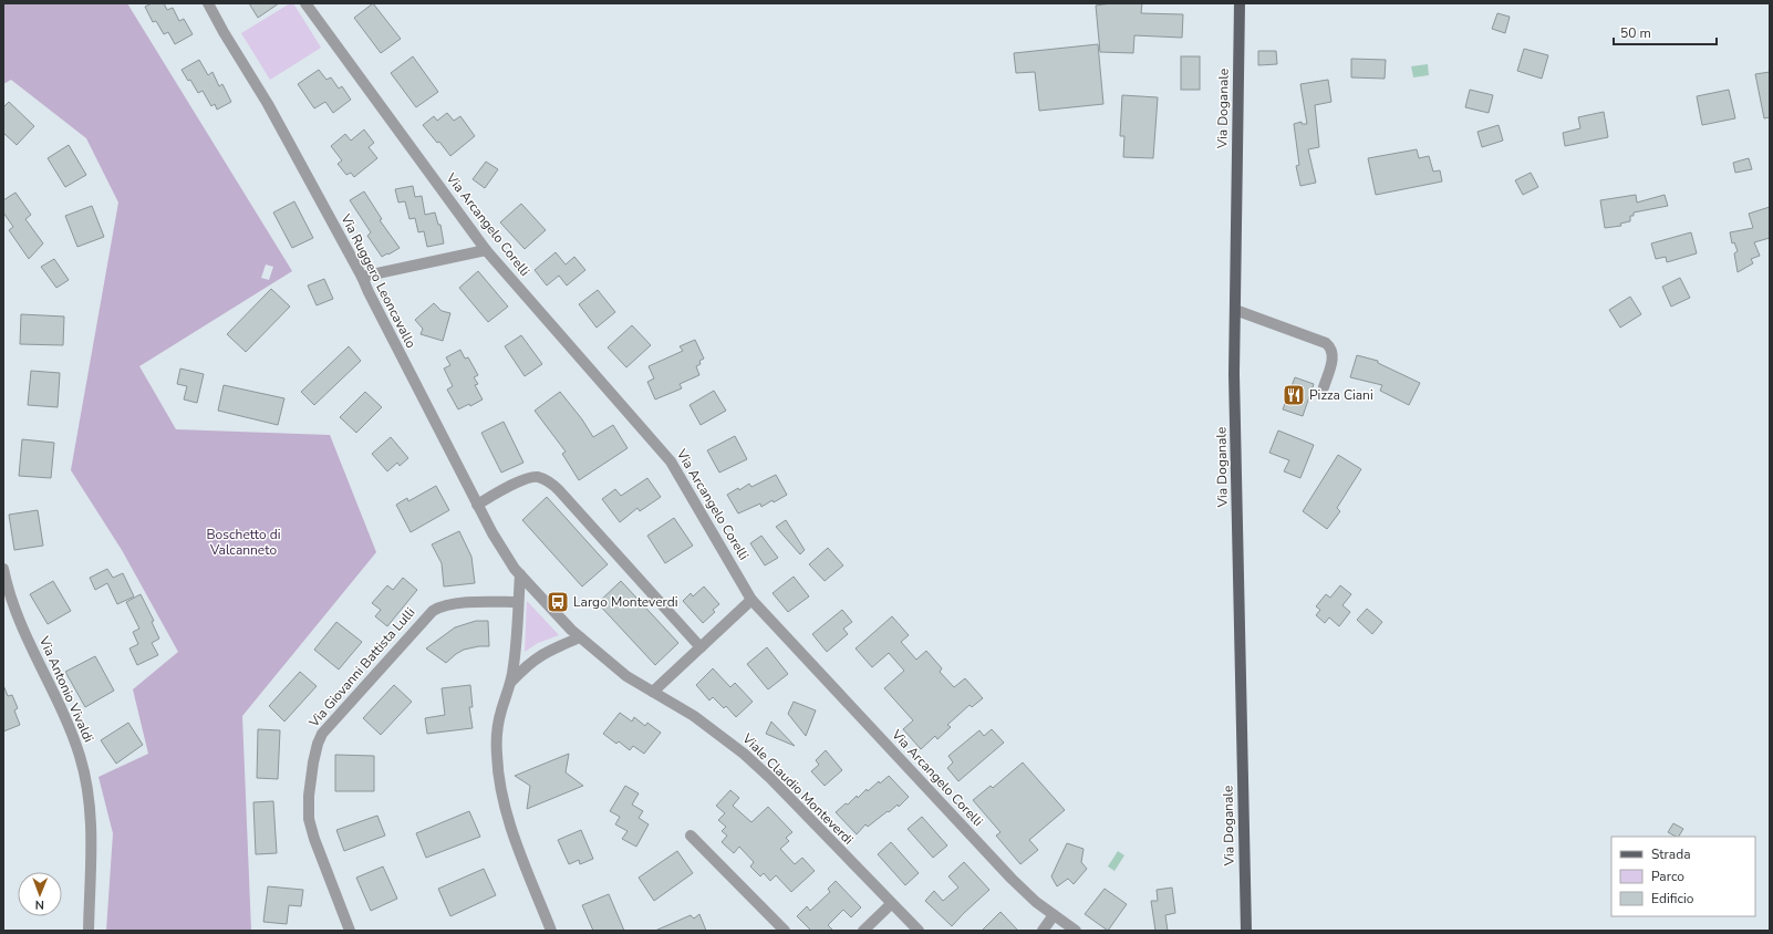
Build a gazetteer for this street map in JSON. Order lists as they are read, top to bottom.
{
  "streets": {
    "main road": ["Via Doganale"],
    "street": [
      "Via Arcangelo Corelli",
      "Via Ruggero Leoncavallo",
      "Via Giovanni Battista Lulli",
      "Via Antonio Vivaldi",
      "Viale Claudio Monteverdi"
    ]
  },
  "crossings": [
    ["Via Ruggero Leoncavallo", "Viale Claudio Monteverdi"]
  ],
  "parks": ["Boschetto di Valcanneto"],
  "places": {
    "restaurant": ["Pizza Ciani"],
    "bus stop": ["Largo Monteverdi"]
  },
  "legend": ["Strada", "Parco", "Edificio"],
  "scale_bar": "50 m",
  "north": "bottom"
}
